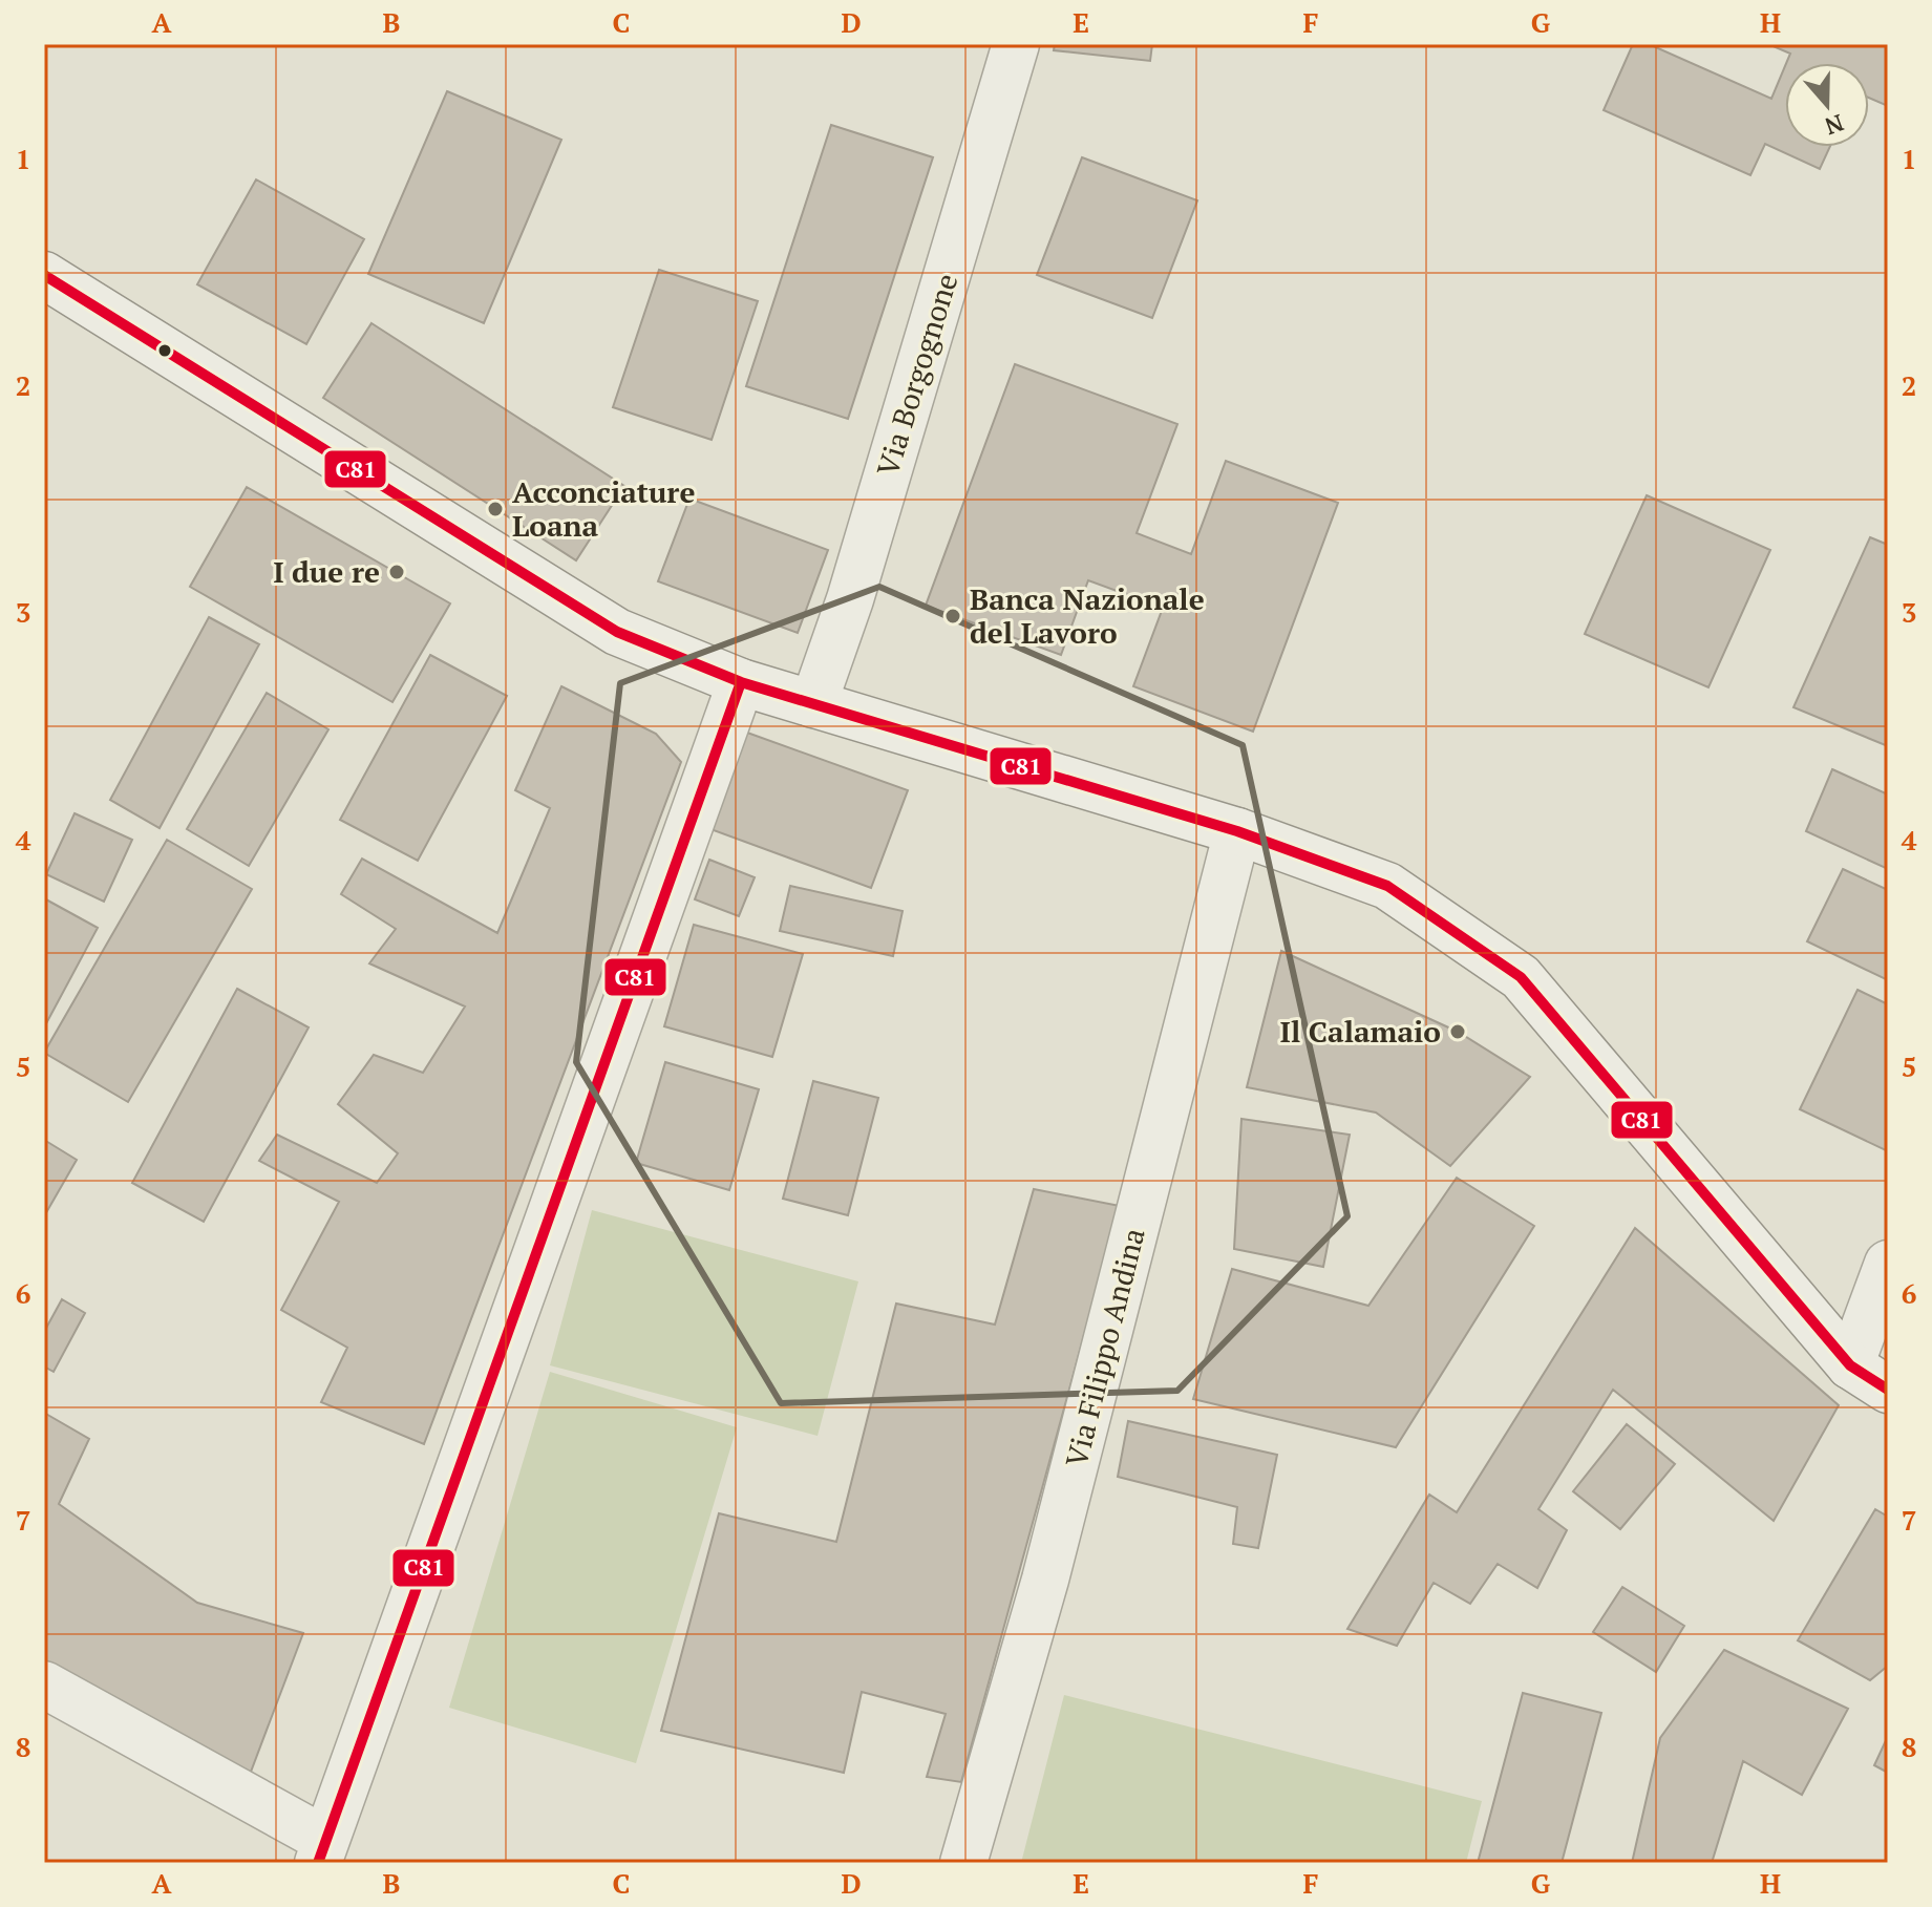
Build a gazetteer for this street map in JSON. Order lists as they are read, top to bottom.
{
  "streets": {
    "street": ["Via Borgognone", "Via Filippo Andina"]
  },
  "places": [
    "Acconciature Loana",
    "I due re",
    "Banca Nazionale del Lavoro",
    "Il Calamaio"
  ],
  "lines": ["transit line C81"],
  "north": "bottom",
  "grid": {
    "columns": [
      "A",
      "B",
      "C",
      "D",
      "E",
      "F",
      "G",
      "H"
    ],
    "rows": [
      "1",
      "2",
      "3",
      "4",
      "5",
      "6",
      "7",
      "8"
    ]
  }
}
